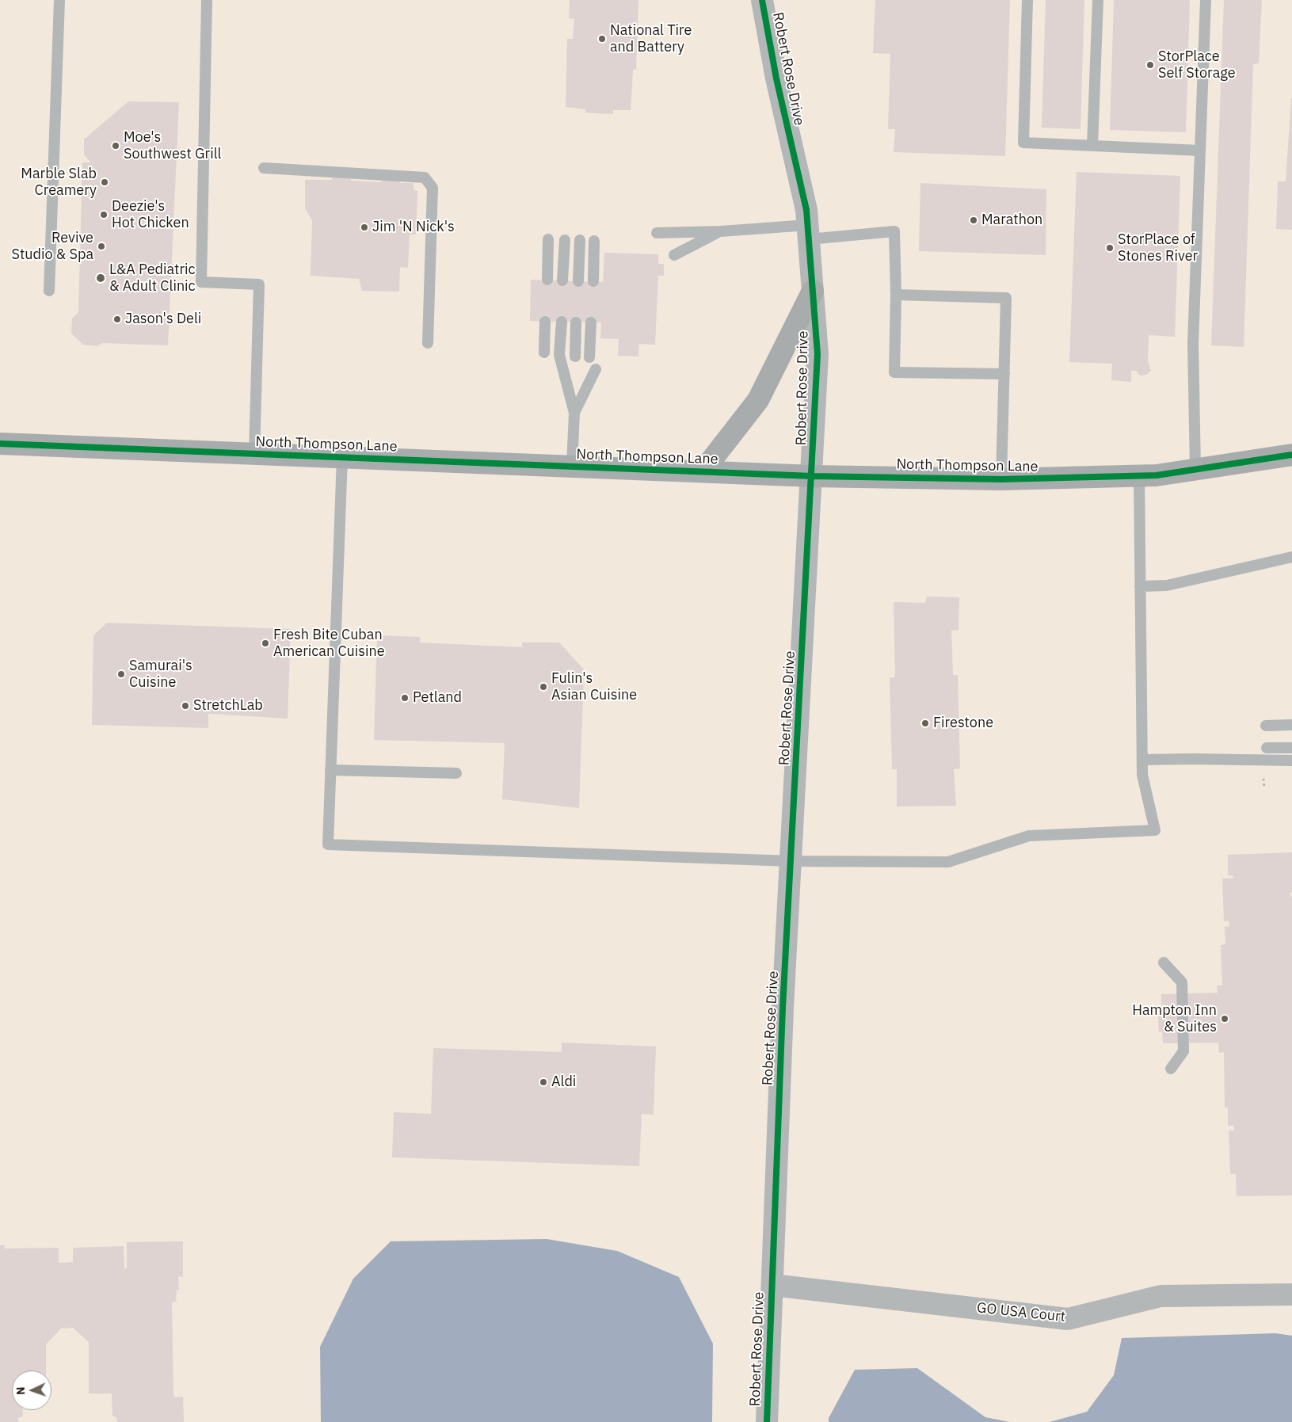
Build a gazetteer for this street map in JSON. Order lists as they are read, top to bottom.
{
  "streets": {
    "main road": ["North Thompson Lane"],
    "street": ["Robert Rose Drive", "GO USA Court"]
  },
  "crossings": [
    ["Robert Rose Drive", "North Thompson Lane"],
    ["Robert Rose Drive", "GO USA Court"]
  ],
  "places": [
    "National Tire and Battery",
    "StorPlace Self Storage",
    "Moe's Southwest Grill",
    "Marble Slab Creamery",
    "Deezie's Hot Chicken",
    "Marathon",
    "Jim 'N Nick's",
    "Revive Studio & Spa",
    "StorPlace of Stones River",
    "L&A Pediatric & Adult Clinic",
    "Jason's Deli",
    "Fresh Bite Cuban American Cuisine",
    "Samurai's Cuisine",
    "Fulin's Asian Cuisine",
    "Petland",
    "StretchLab",
    "Firestone",
    "Hampton Inn & Suites",
    "Aldi"
  ],
  "north": "left"
}
